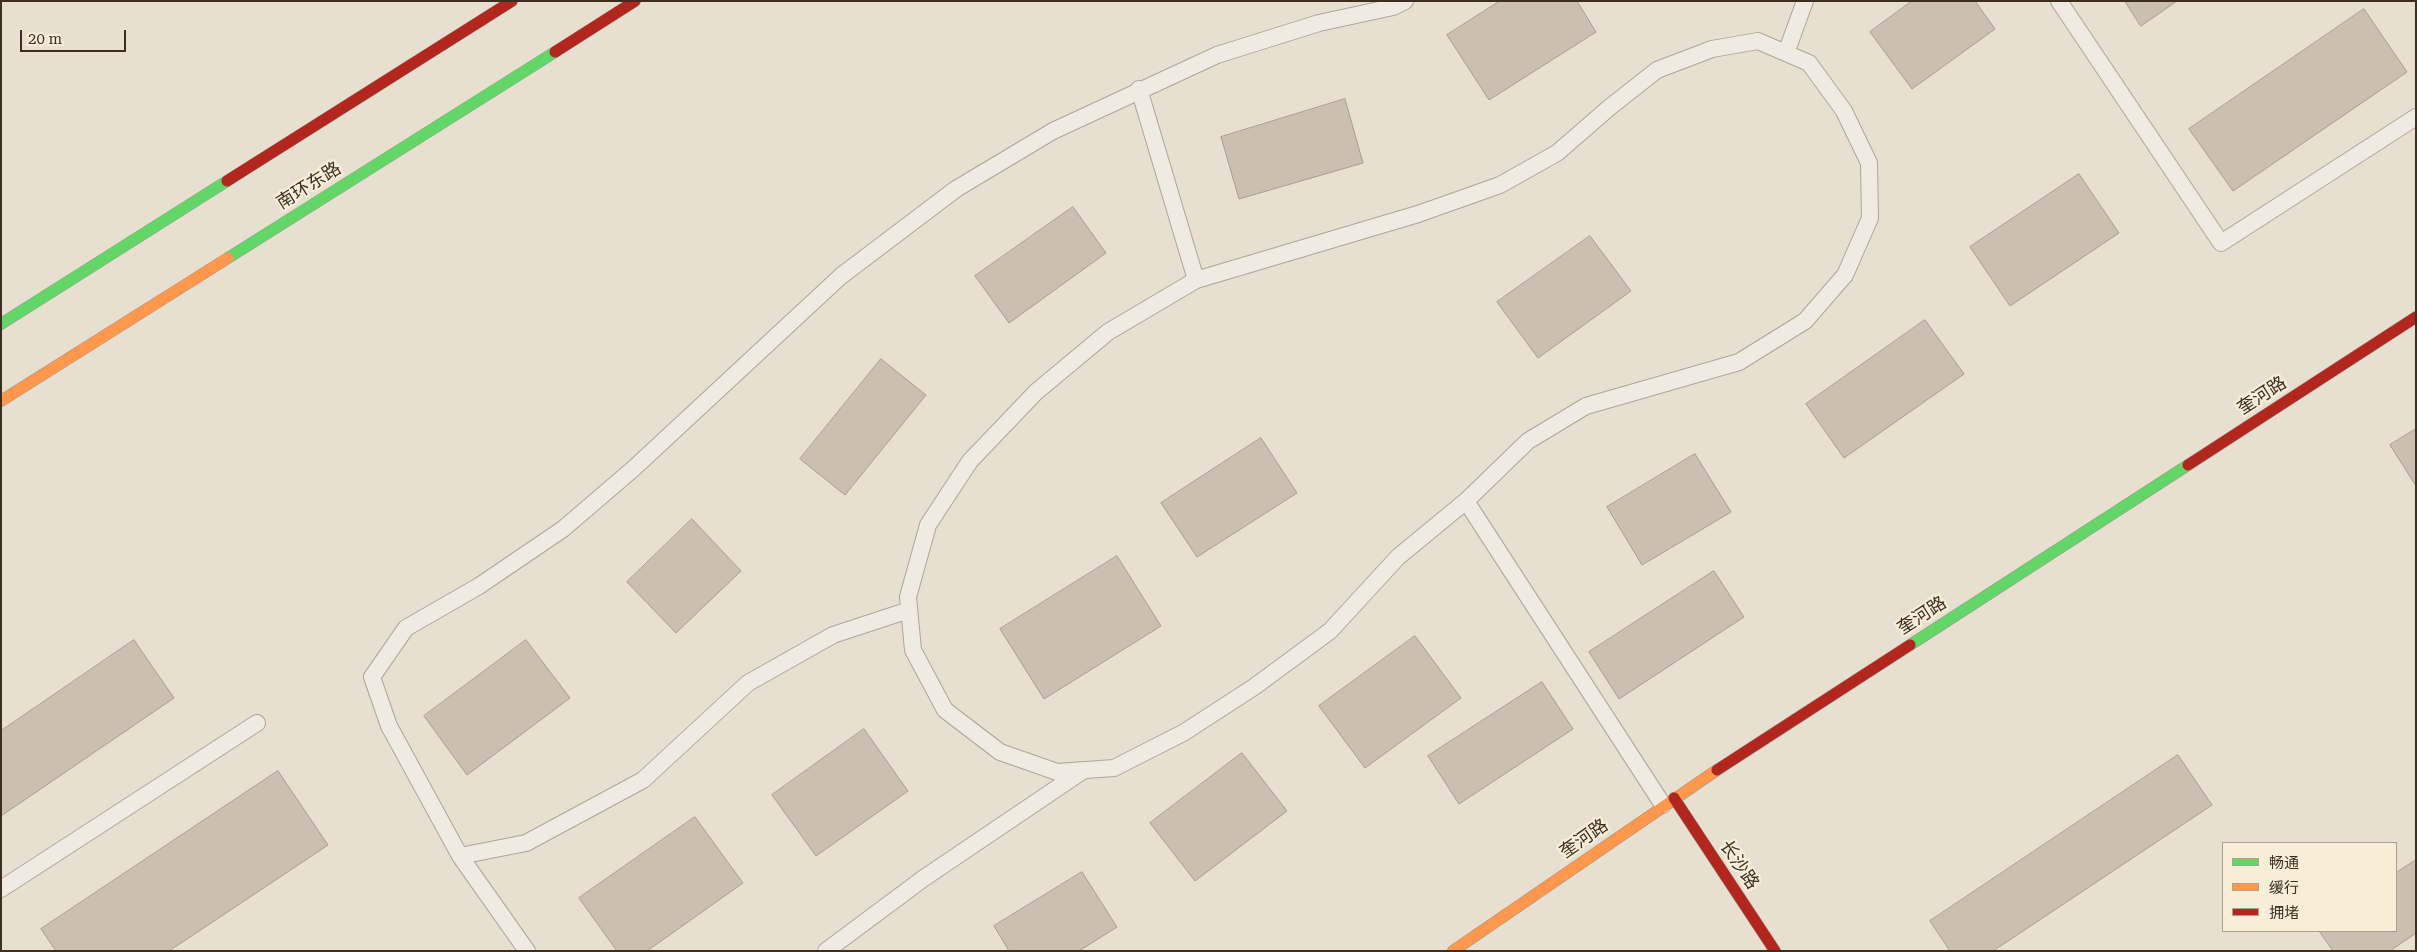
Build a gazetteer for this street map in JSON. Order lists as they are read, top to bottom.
{
  "streets": {
    "main road": ["南环东路", "奎河路", "长沙路"]
  },
  "crossings": [
    ["奎河路", "长沙路"]
  ],
  "legend": ["畅通", "缓行", "拥堵"],
  "scale_bar": "20 m"
}
